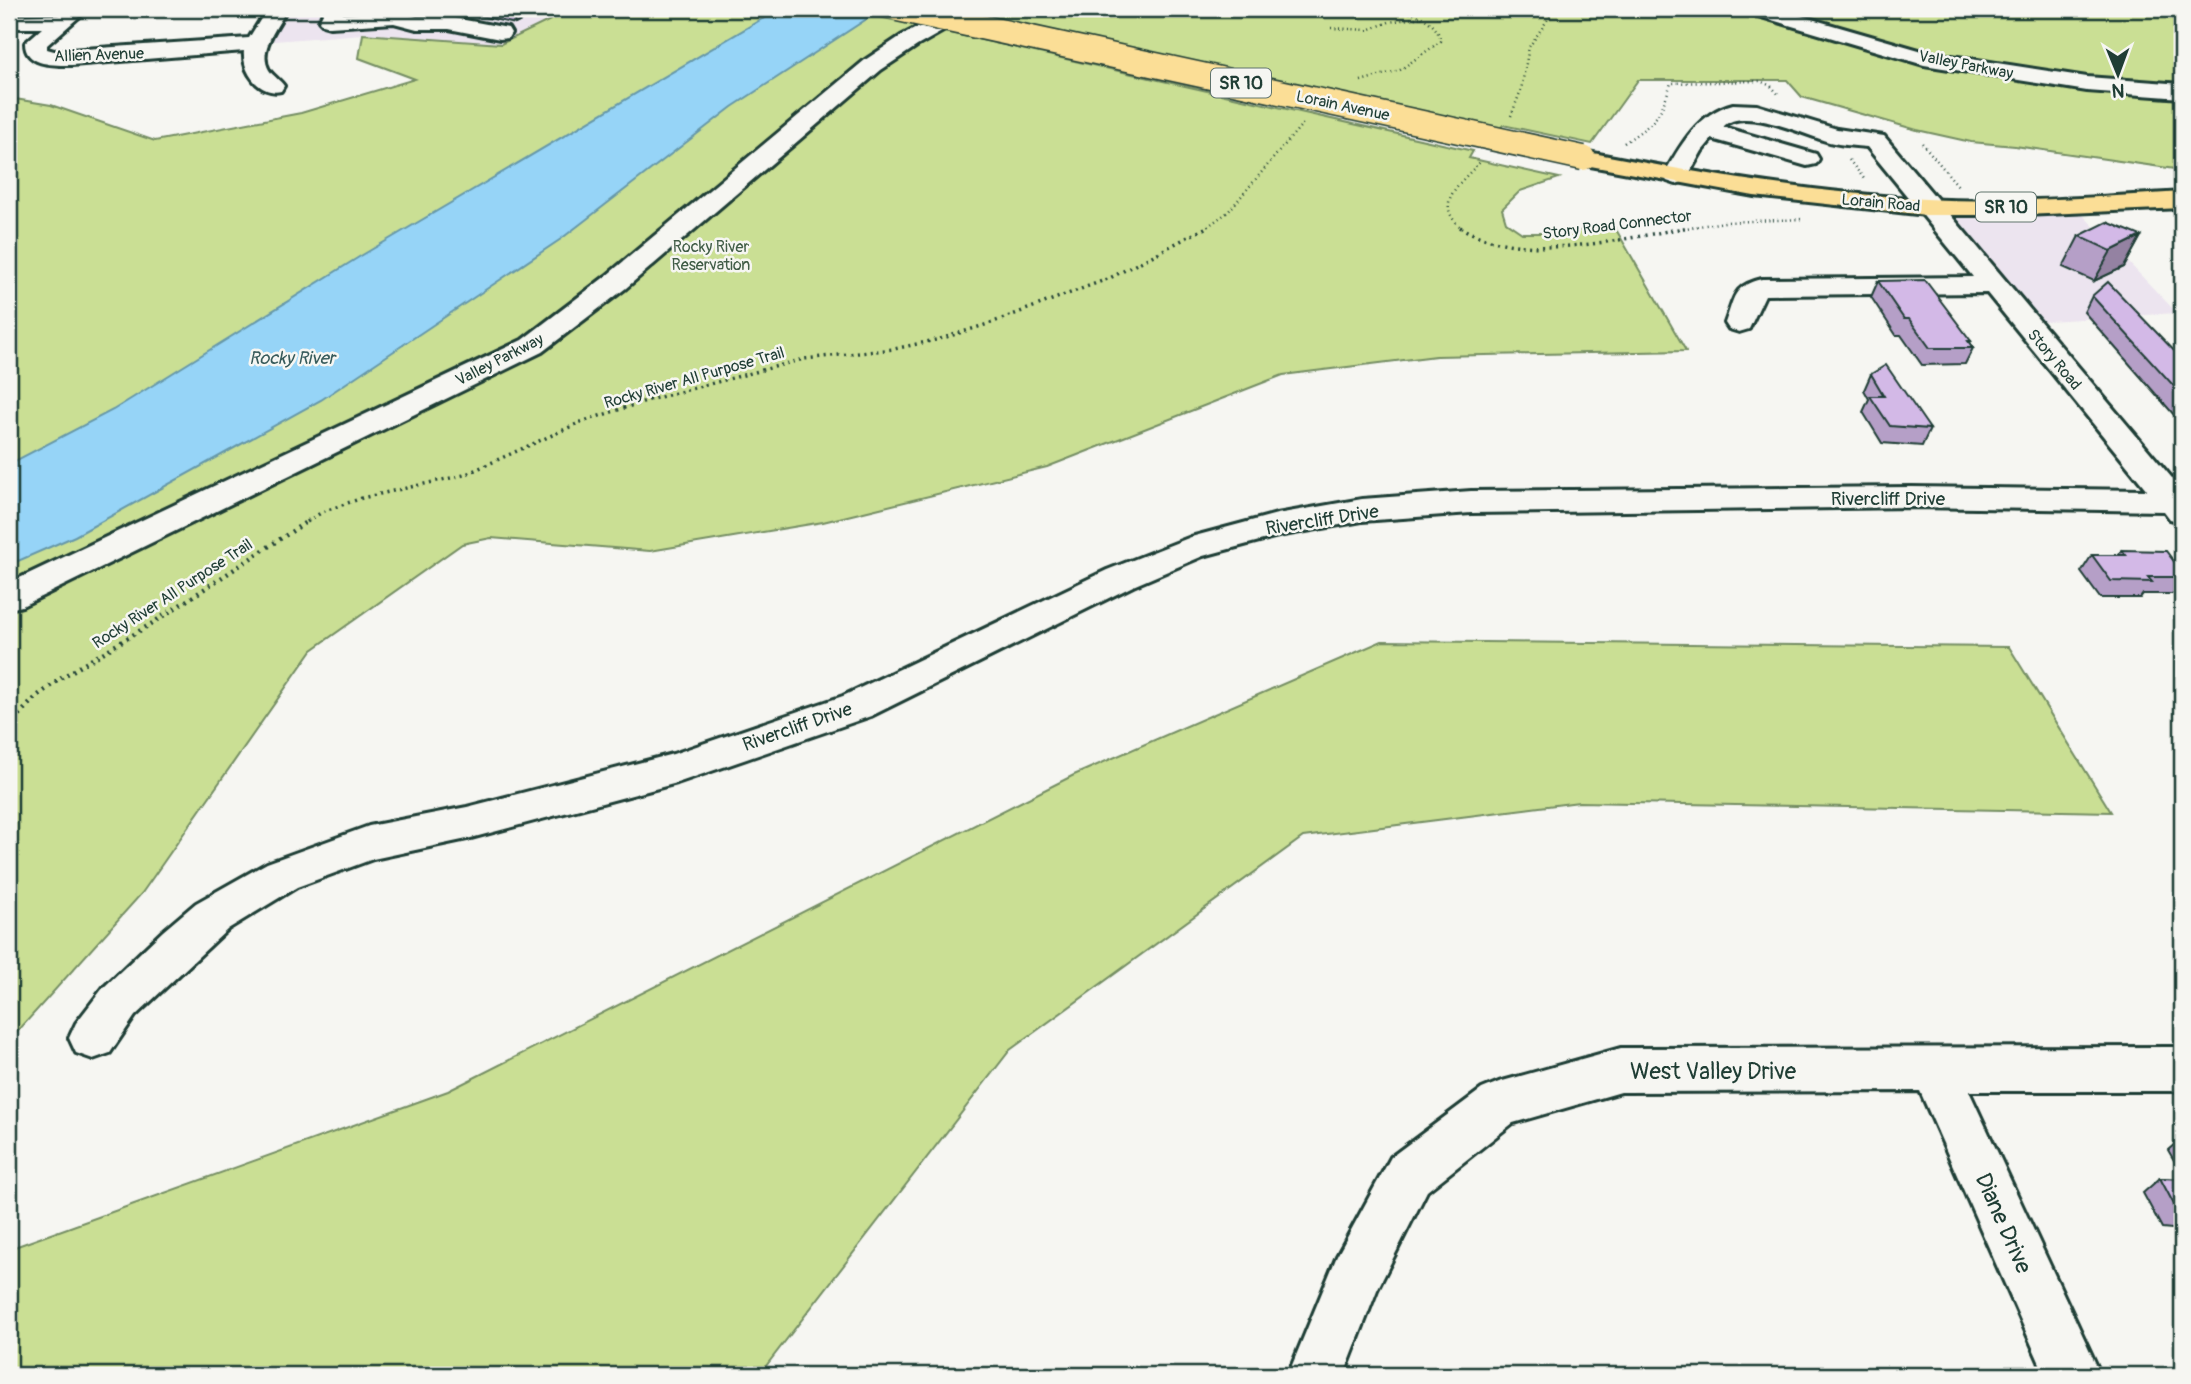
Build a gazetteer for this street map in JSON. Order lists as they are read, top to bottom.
{
  "streets": {
    "main road": ["SR 10", "Lorain Avenue", "Lorain Road"],
    "street": [
      "Allien Avenue",
      "Valley Parkway",
      "Story Road",
      "Rivercliff Drive",
      "West Valley Drive",
      "Diane Drive"
    ],
    "path": ["Story Road Connector", "Rocky River All Purpose Trail"]
  },
  "crossings": [
    ["Lorain Avenue", "Lorain Road"],
    ["Lorain Road", "Story Road"],
    ["Story Road", "Rivercliff Drive"],
    ["West Valley Drive", "Diane Drive"]
  ],
  "water": ["Rocky River"],
  "parks": ["Rocky River Reservation"],
  "north": "bottom"
}
